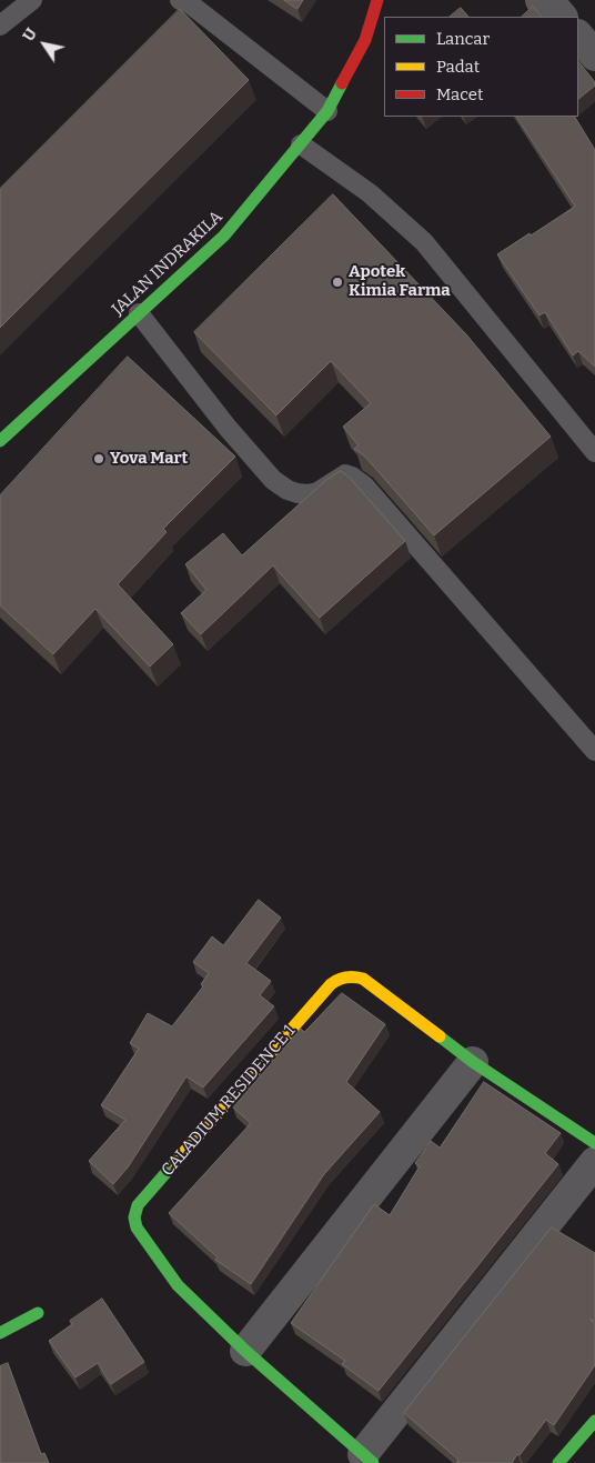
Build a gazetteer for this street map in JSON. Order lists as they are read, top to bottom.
{
  "streets": {
    "street": ["JALAN INDRAKILA", "CALADIUM RESIDENCE 1"]
  },
  "places": ["Apotek Kimia Farma", "Yova Mart"],
  "legend": ["Lancar", "Padat", "Macet"],
  "north": "top left"
}
